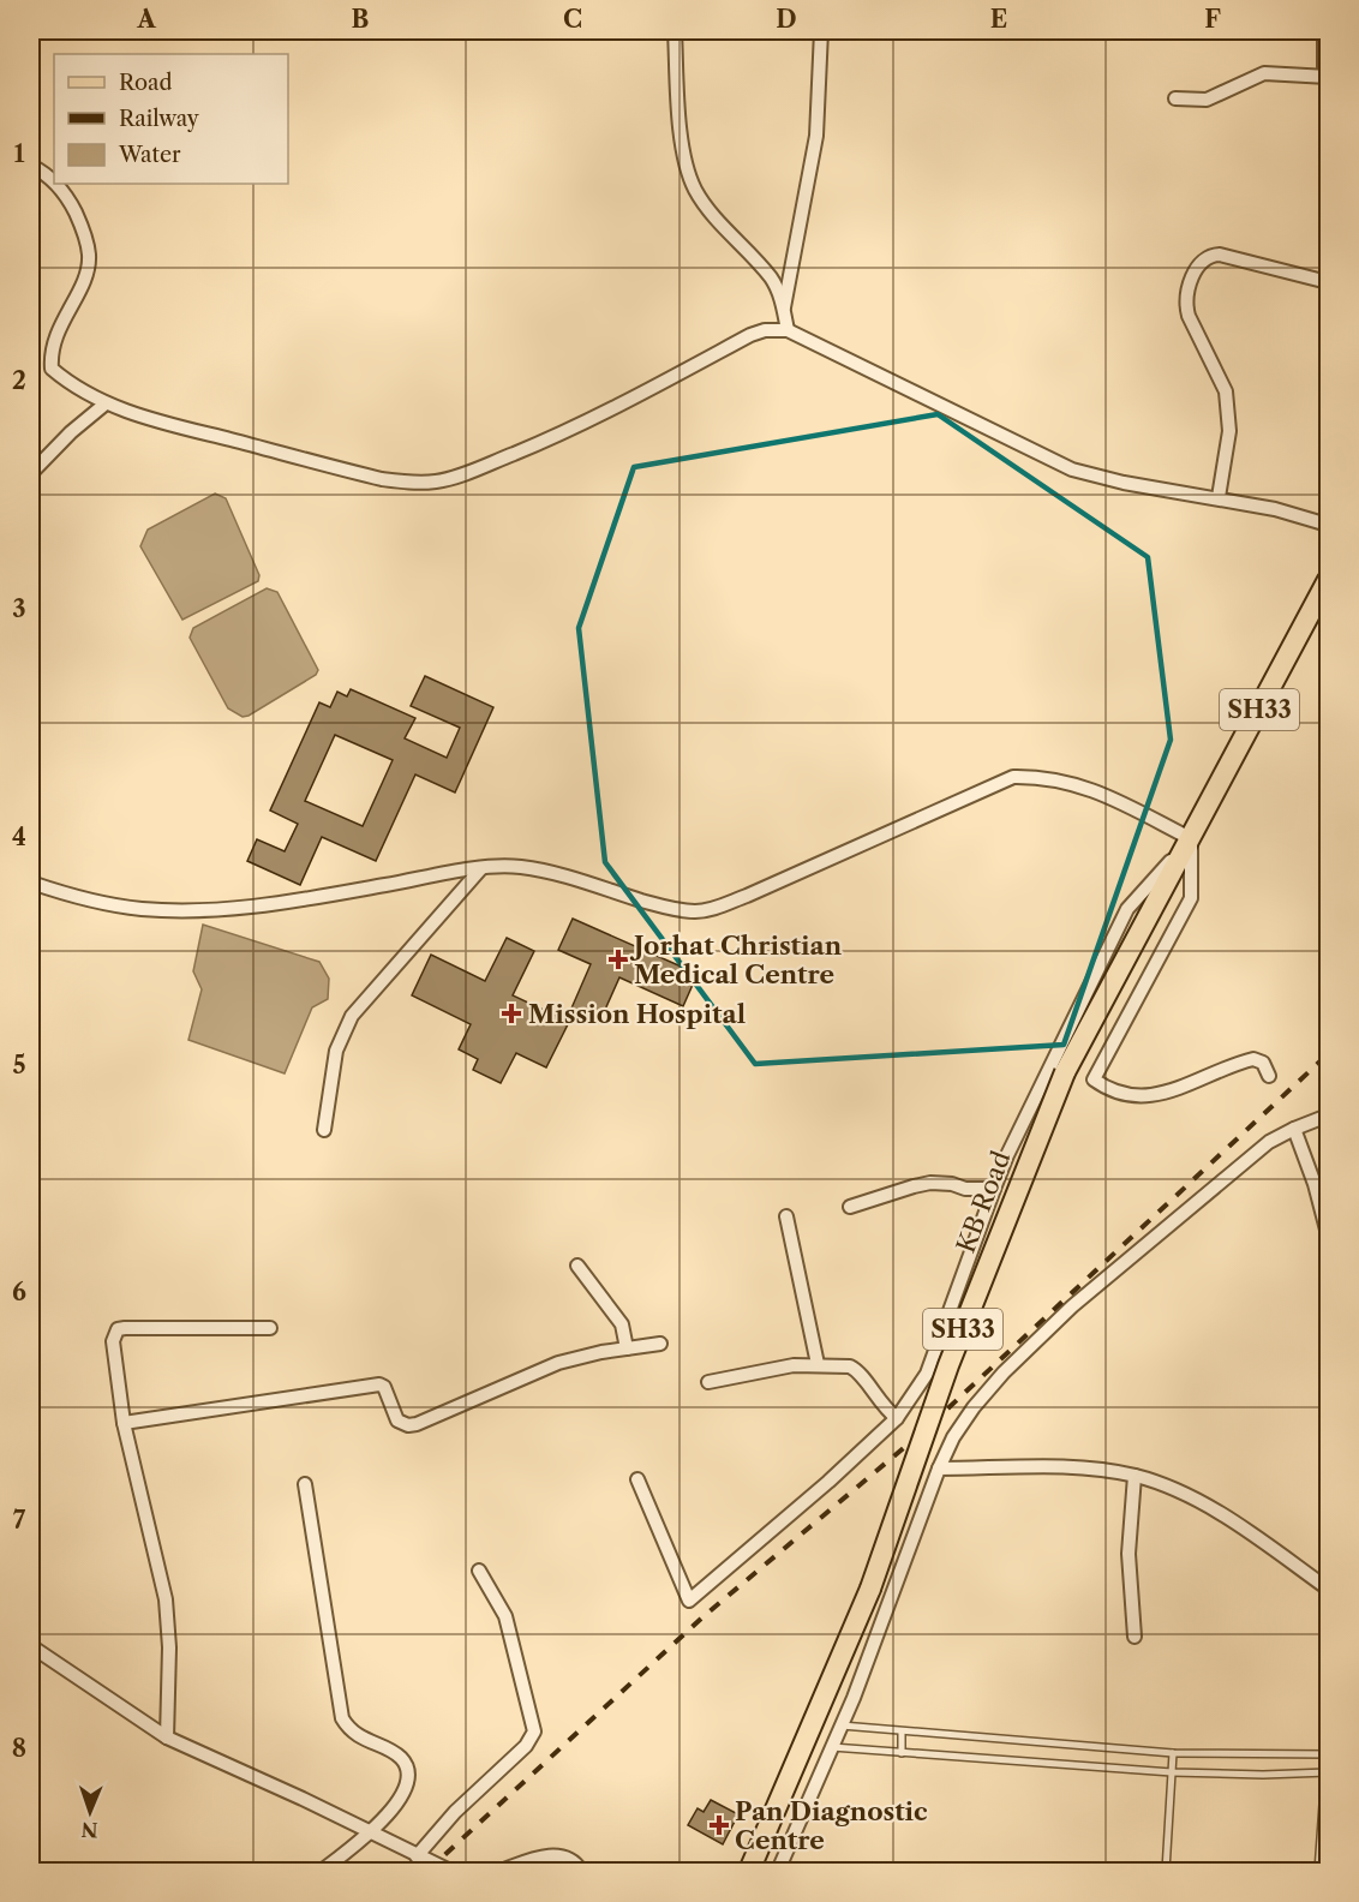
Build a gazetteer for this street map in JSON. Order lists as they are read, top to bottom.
{
  "streets": {
    "main road": ["SH33", "KB Road"]
  },
  "places": {
    "health": ["Jorhat Christian Medical Centre", "Mission Hospital", "Pan Diagnostic Centre"]
  },
  "legend": ["Road", "Railway", "Water"],
  "north": "bottom",
  "grid": {
    "columns": [
      "A",
      "B",
      "C",
      "D",
      "E",
      "F"
    ],
    "rows": [
      "1",
      "2",
      "3",
      "4",
      "5",
      "6",
      "7",
      "8"
    ]
  }
}
